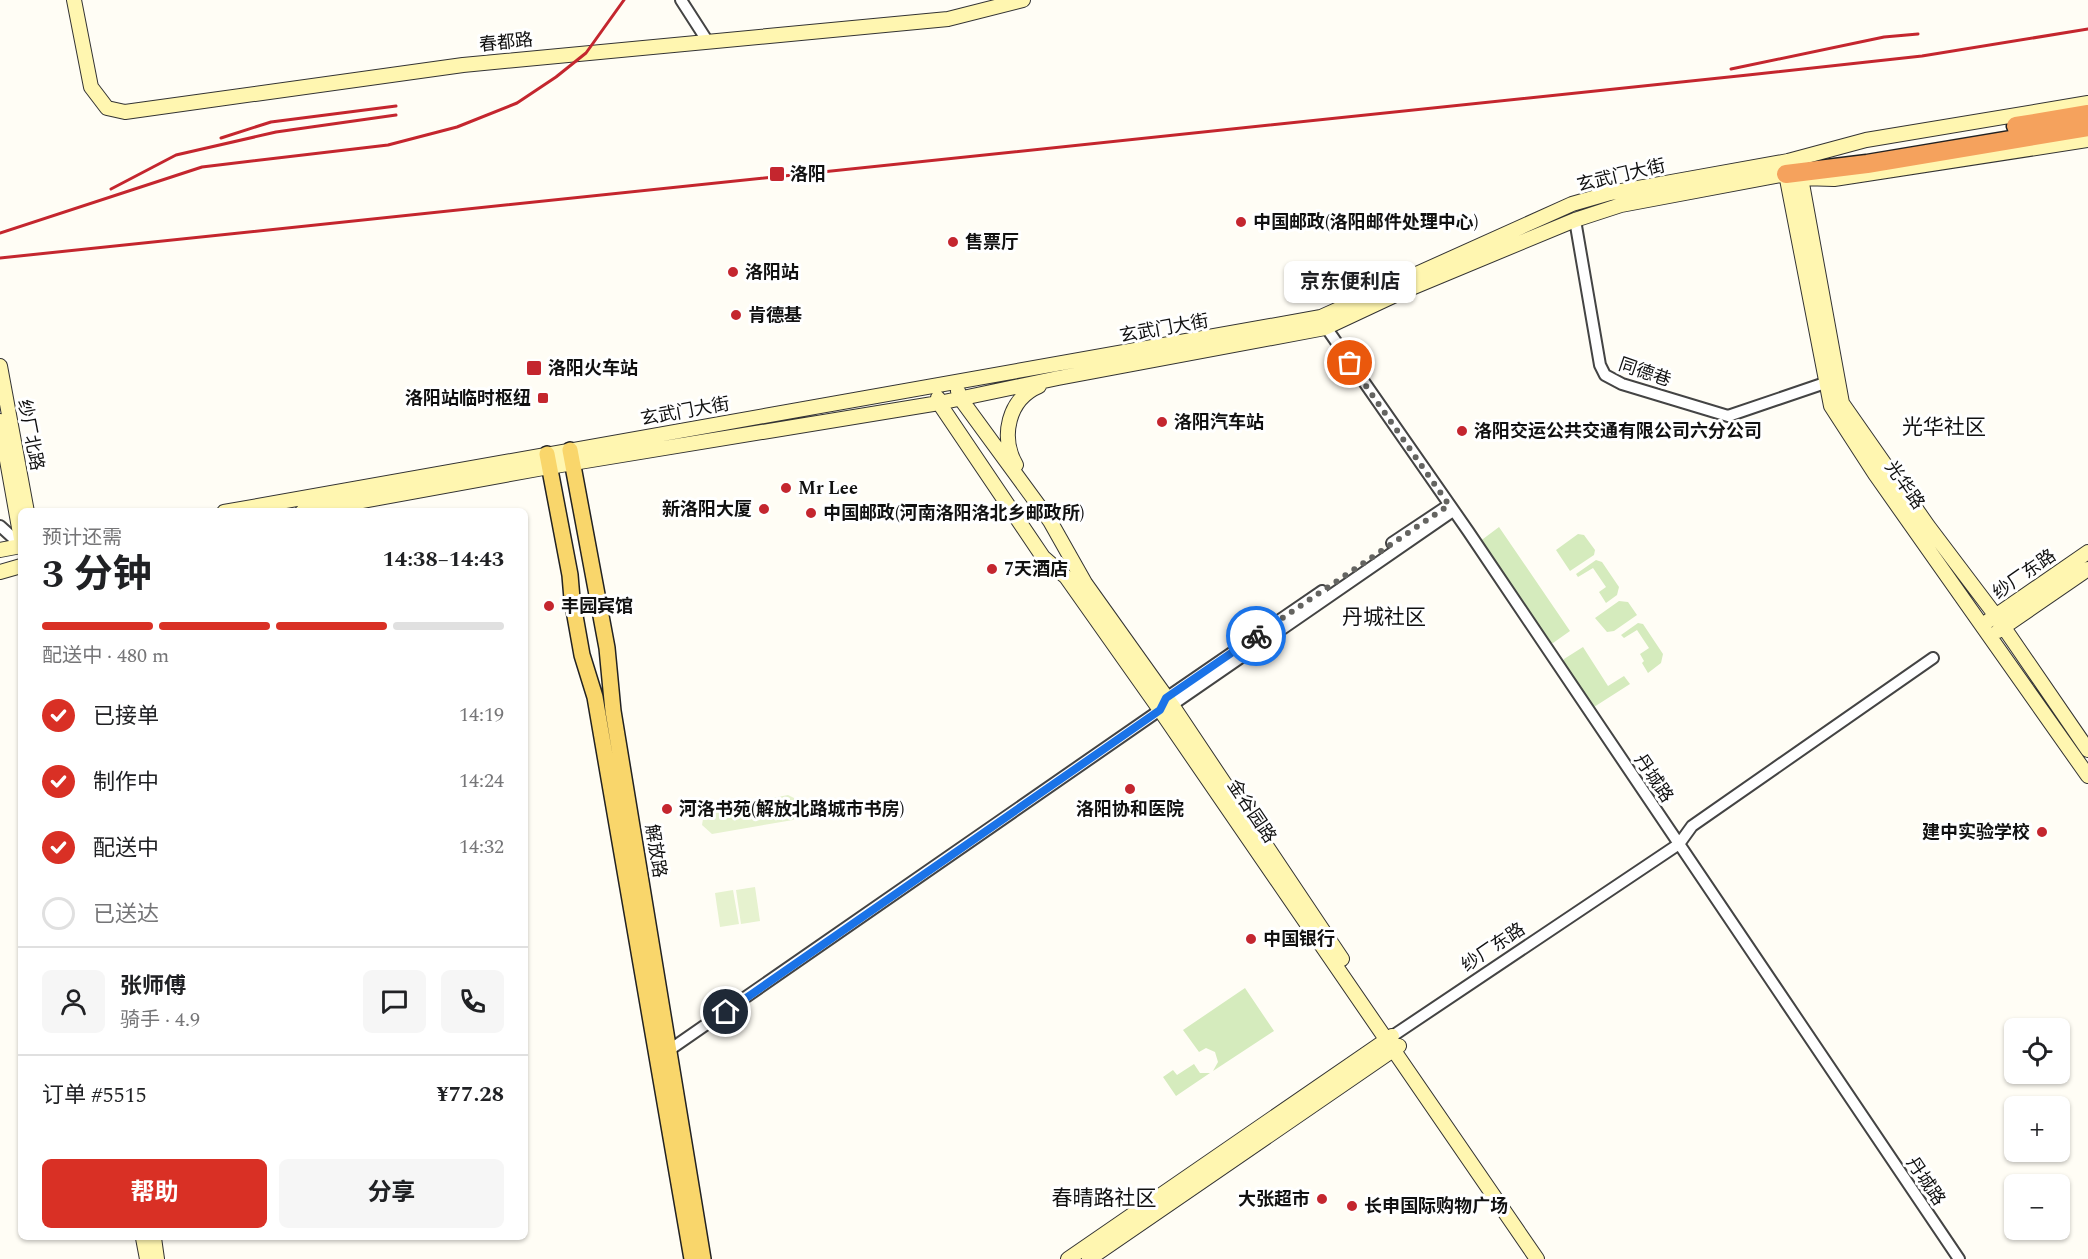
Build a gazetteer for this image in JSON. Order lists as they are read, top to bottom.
{
  "streets": {
    "main road": [
      "春都路",
      "玄武门大街",
      "纱厂北路",
      "光华路",
      "纱厂东路",
      "金谷园路",
      "解放路"
    ],
    "street": ["同德巷", "丹城路"]
  },
  "crossings": [
    ["玄武门大街", "同德巷"],
    ["玄武门大街", "光华路"],
    ["玄武门大街", "丹城路"],
    ["玄武门大街", "金谷园路"],
    ["玄武门大街", "解放路"],
    ["同德巷", "光华路"],
    ["光华路", "纱厂东路"],
    ["纱厂东路", "丹城路"],
    ["纱厂东路", "金谷园路"]
  ],
  "districts": ["光华社区", "丹城社区", "春晴路社区"],
  "places": {
    "transit": ["洛阳", "洛阳火车站", "洛阳站临时枢纽"],
    "other": [
      "中国邮政(洛阳邮件处理中心)",
      "售票厅",
      "洛阳站",
      "肯德基",
      "京东便利店",
      "洛阳汽车站",
      "洛阳交运公共交通有限公司六分公司",
      "Mr Lee",
      "新洛阳大厦",
      "中国邮政(河南洛阳洛北乡邮政所)",
      "7天酒店",
      "丰园宾馆",
      "洛阳协和医院",
      "河洛书苑(解放北路城市书房)",
      "建中实验学校",
      "中国银行",
      "大张超市",
      "长申国际购物广场"
    ]
  },
  "page": {
    "bubble": "京东便利店",
    "heading": ["3 分钟", "预计还需", "14:38–14:43"],
    "panel": [
      "张师傅",
      "骑手 · 4.9",
      "订单 #5515",
      "¥77.28"
    ],
    "bar": "配送中 · 480 m",
    "list": [
      ["已接单", "14:19"],
      ["制作中", "14:24"],
      ["配送中", "14:32"],
      "已送达"
    ],
    "map_buttons": ["+", "−"],
    "buttons": ["帮助", "分享"]
  }
}
